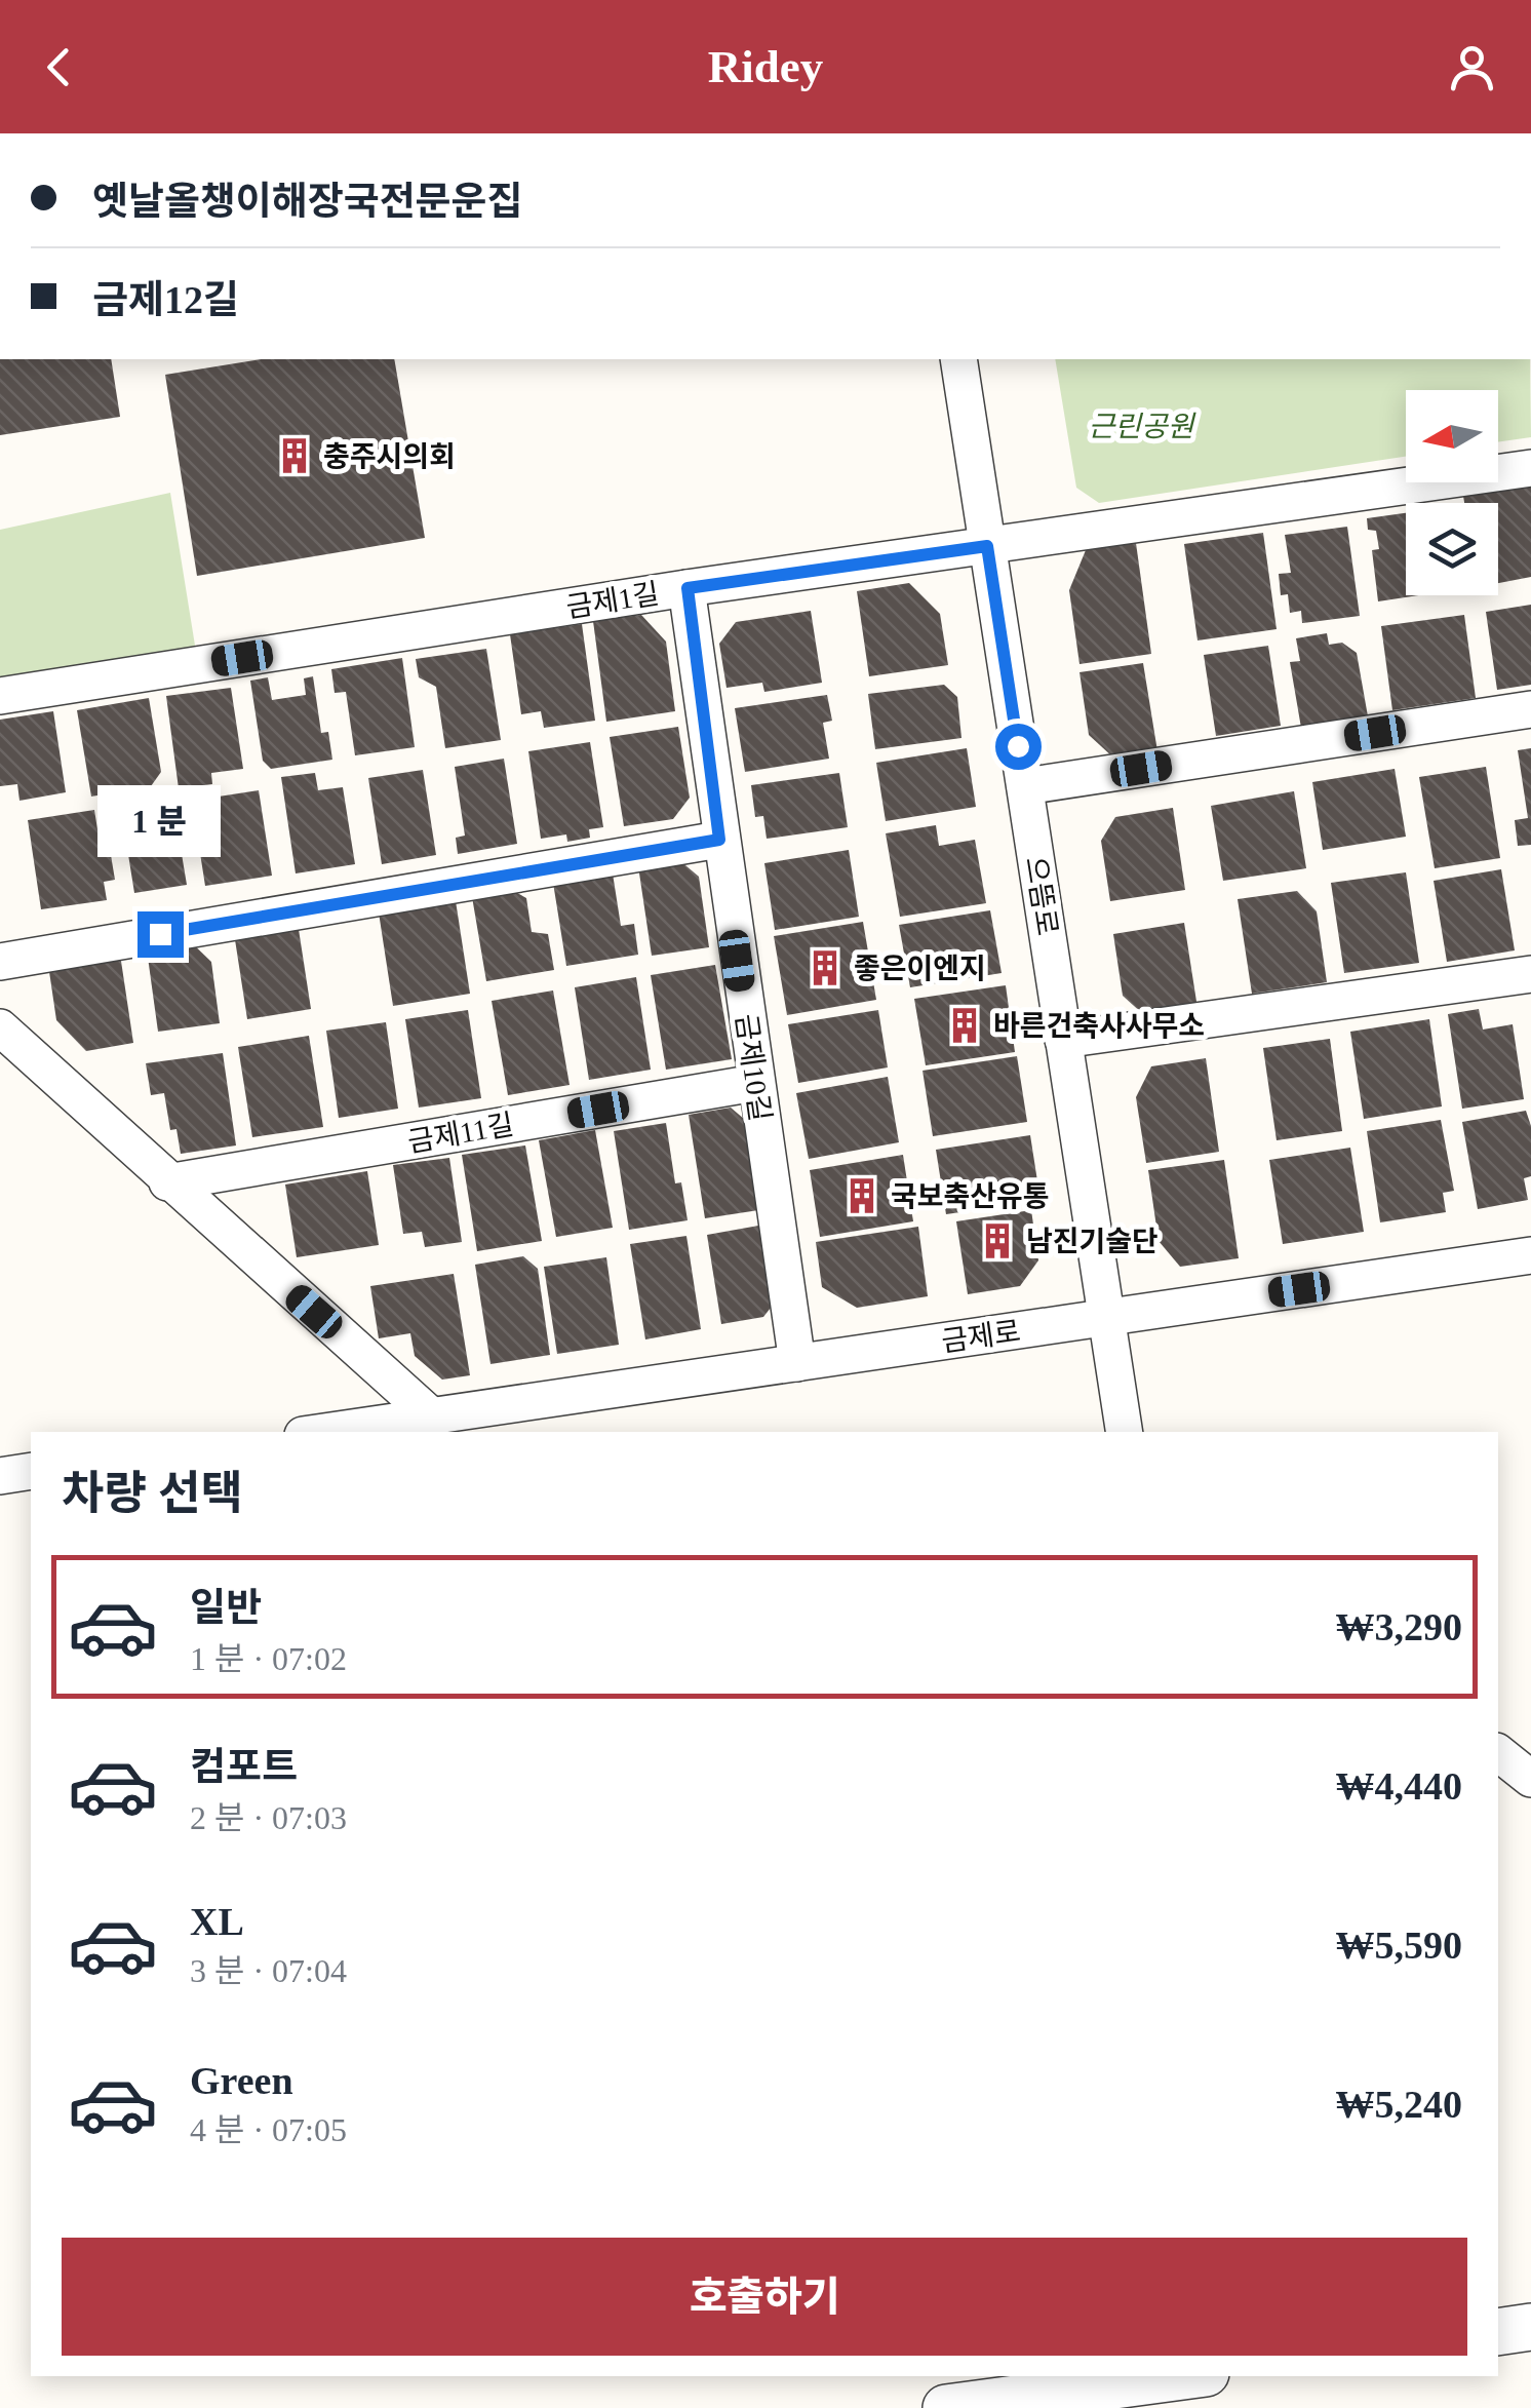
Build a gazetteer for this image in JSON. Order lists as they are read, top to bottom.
{
  "streets": {
    "street": [
      "금제1길",
      "으뜸로",
      "금제10길",
      "금제11길",
      "금제로"
    ]
  },
  "crossings": [
    ["금제1길", "으뜸로"],
    ["금제1길", "금제10길"],
    ["으뜸로", "금제로"],
    ["금제10길", "금제11길"],
    ["금제10길", "금제로"]
  ],
  "parks": ["근린공원"],
  "places": {
    "building": [
      "충주시의회",
      "좋은이엔지",
      "바른건축사사무소",
      "국보축산유통",
      "남진기술단"
    ]
  },
  "north": "left",
  "page": {
    "header": "Ridey",
    "banner": ["옛날올챙이해장국전문운집", "금제12길"],
    "bubble": "1 분",
    "heading": "차량 선택",
    "list": [
      {
        "name": "일반",
        "note": "1 분 · 07:02",
        "value": "₩3,290"
      },
      {
        "name": "컴포트",
        "note": "2 분 · 07:03",
        "value": "₩4,440"
      },
      {
        "name": "XL",
        "note": "3 분 · 07:04",
        "value": "₩5,590"
      },
      {
        "name": "Green",
        "note": "4 분 · 07:05",
        "value": "₩5,240"
      }
    ],
    "buttons": "호출하기"
  }
}
